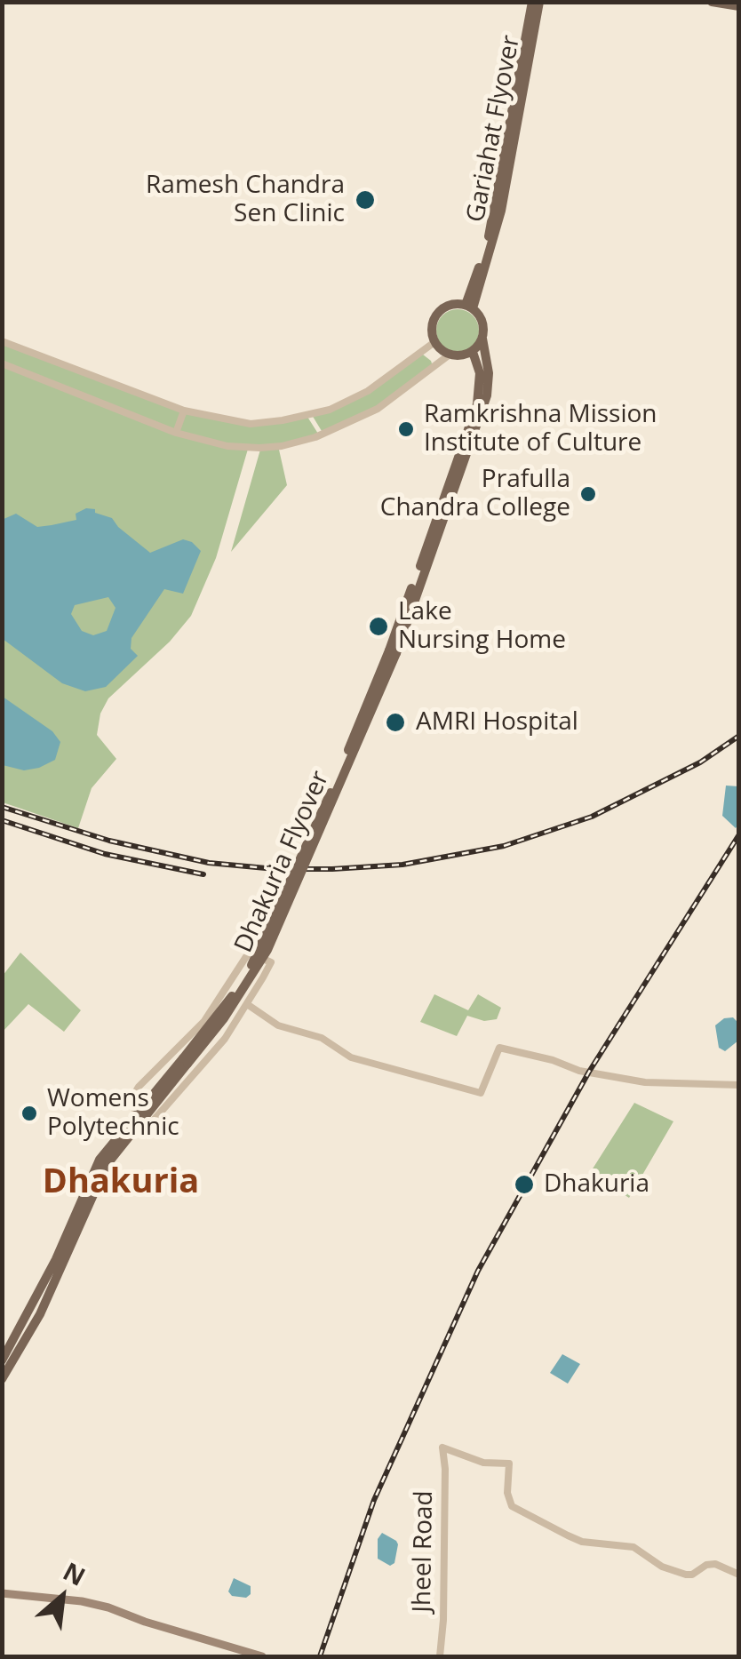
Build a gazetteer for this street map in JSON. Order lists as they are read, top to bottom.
{
  "streets": {
    "main road": ["Gariahat Flyover", "Dhakuria Flyover"],
    "street": ["Jheel Road"]
  },
  "districts": ["Dhakuria"],
  "places": [
    "Ramesh Chandra Sen Clinic",
    "Ramkrishna Mission Institute of Culture",
    "Prafulla Chandra College",
    "Lake Nursing Home",
    "AMRI Hospital",
    "Womens Polytechnic",
    "Dhakuria"
  ],
  "north": "top right"
}
